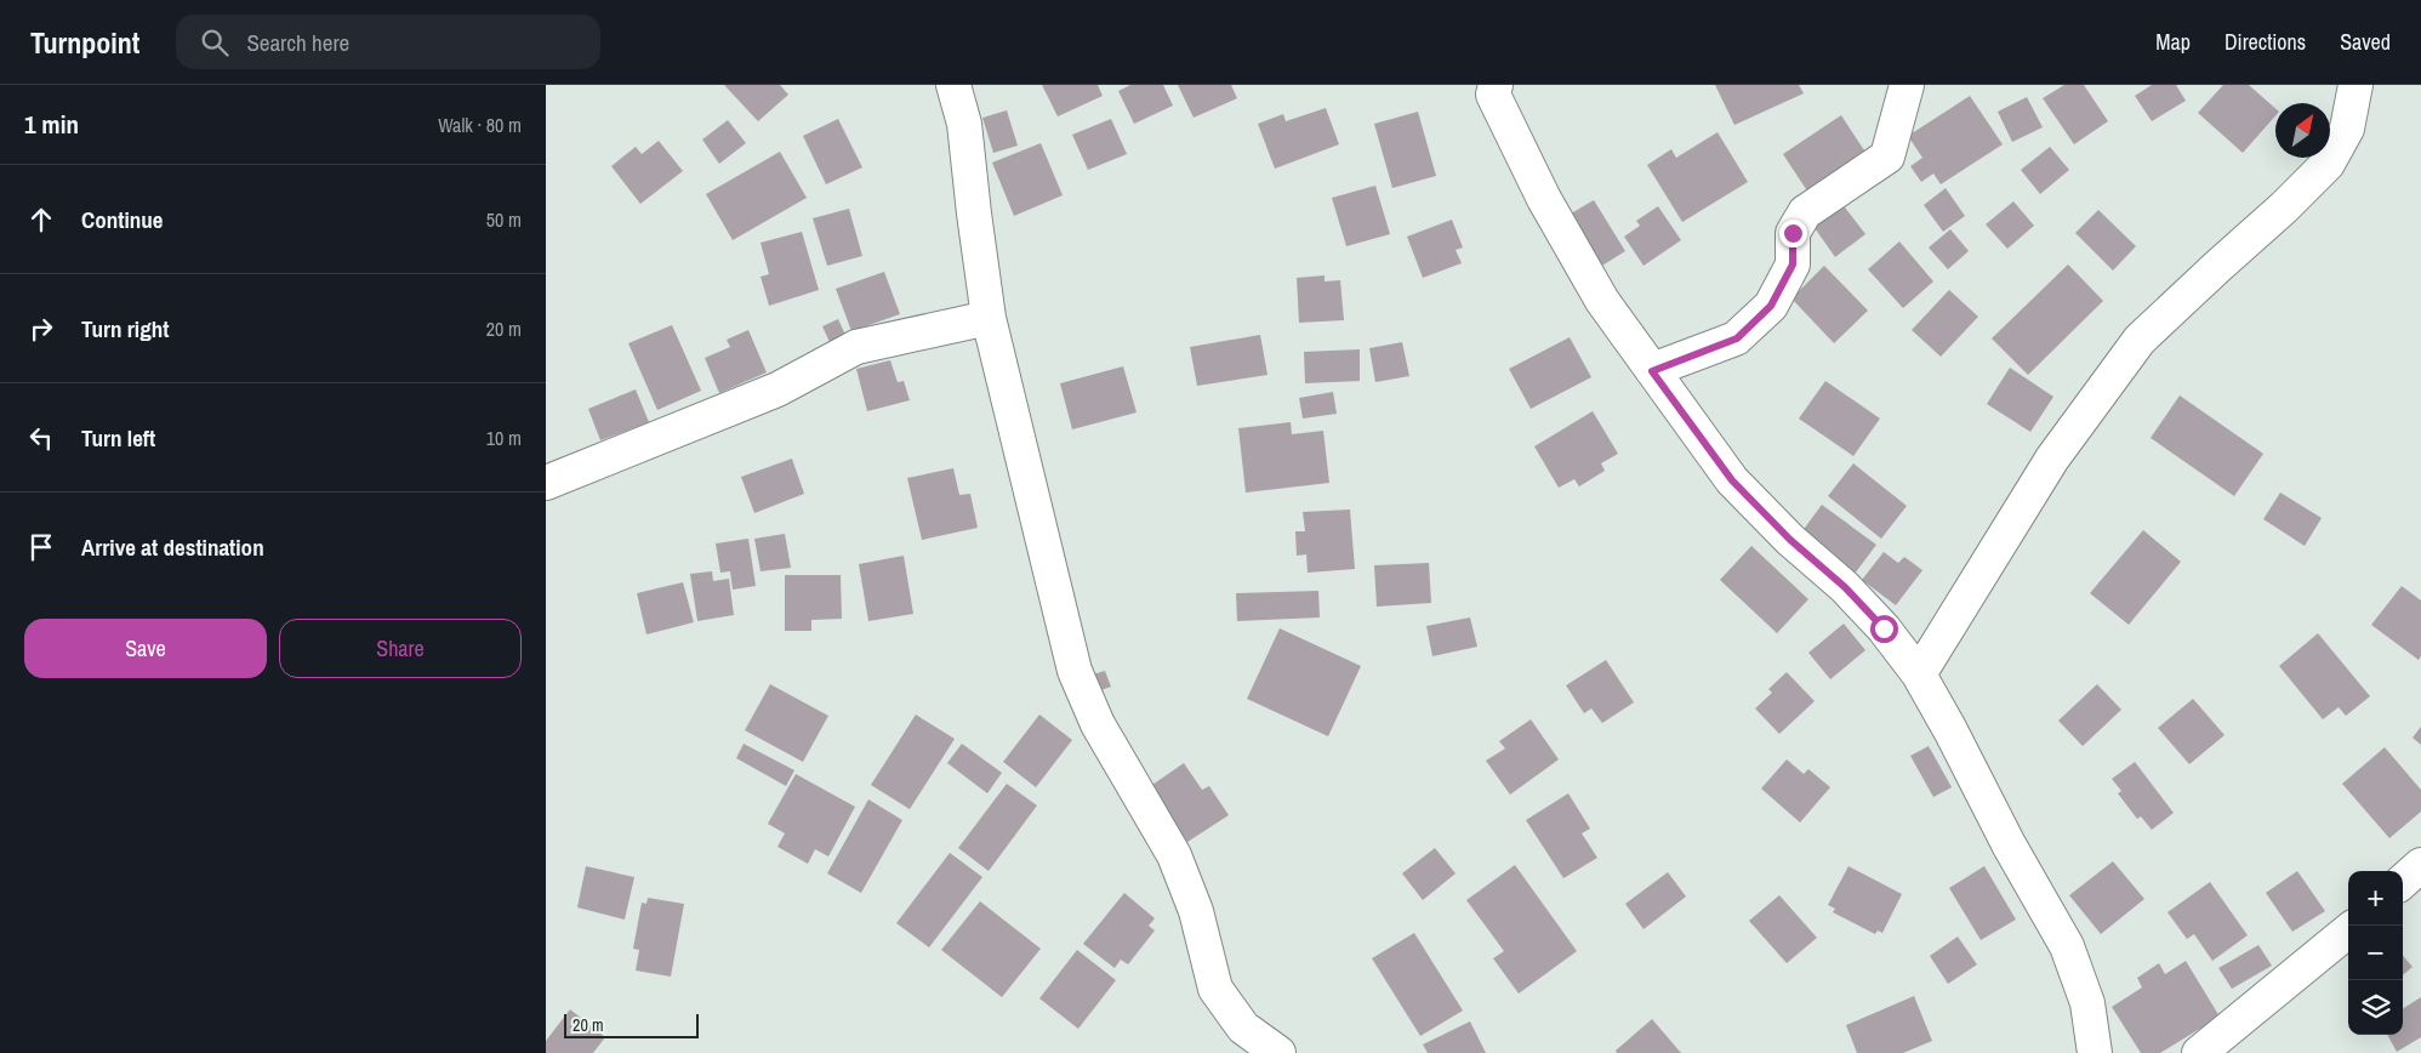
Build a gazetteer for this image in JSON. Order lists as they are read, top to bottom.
{
  "scale_bar": "20 m",
  "north": "top right",
  "page": {
    "header": "Turnpoint",
    "search": "Search here",
    "nav": ["Map", "Directions", "Saved"],
    "heading": ["1 min", "Walk · 80 m"],
    "list": [
      ["Continue", "50 m"],
      ["Turn right", "20 m"],
      ["Turn left", "10 m"],
      "Arrive at destination"
    ],
    "buttons": ["Save", "Share"],
    "map_buttons": ["+", "−"],
    "scale": "20 m"
  }
}
